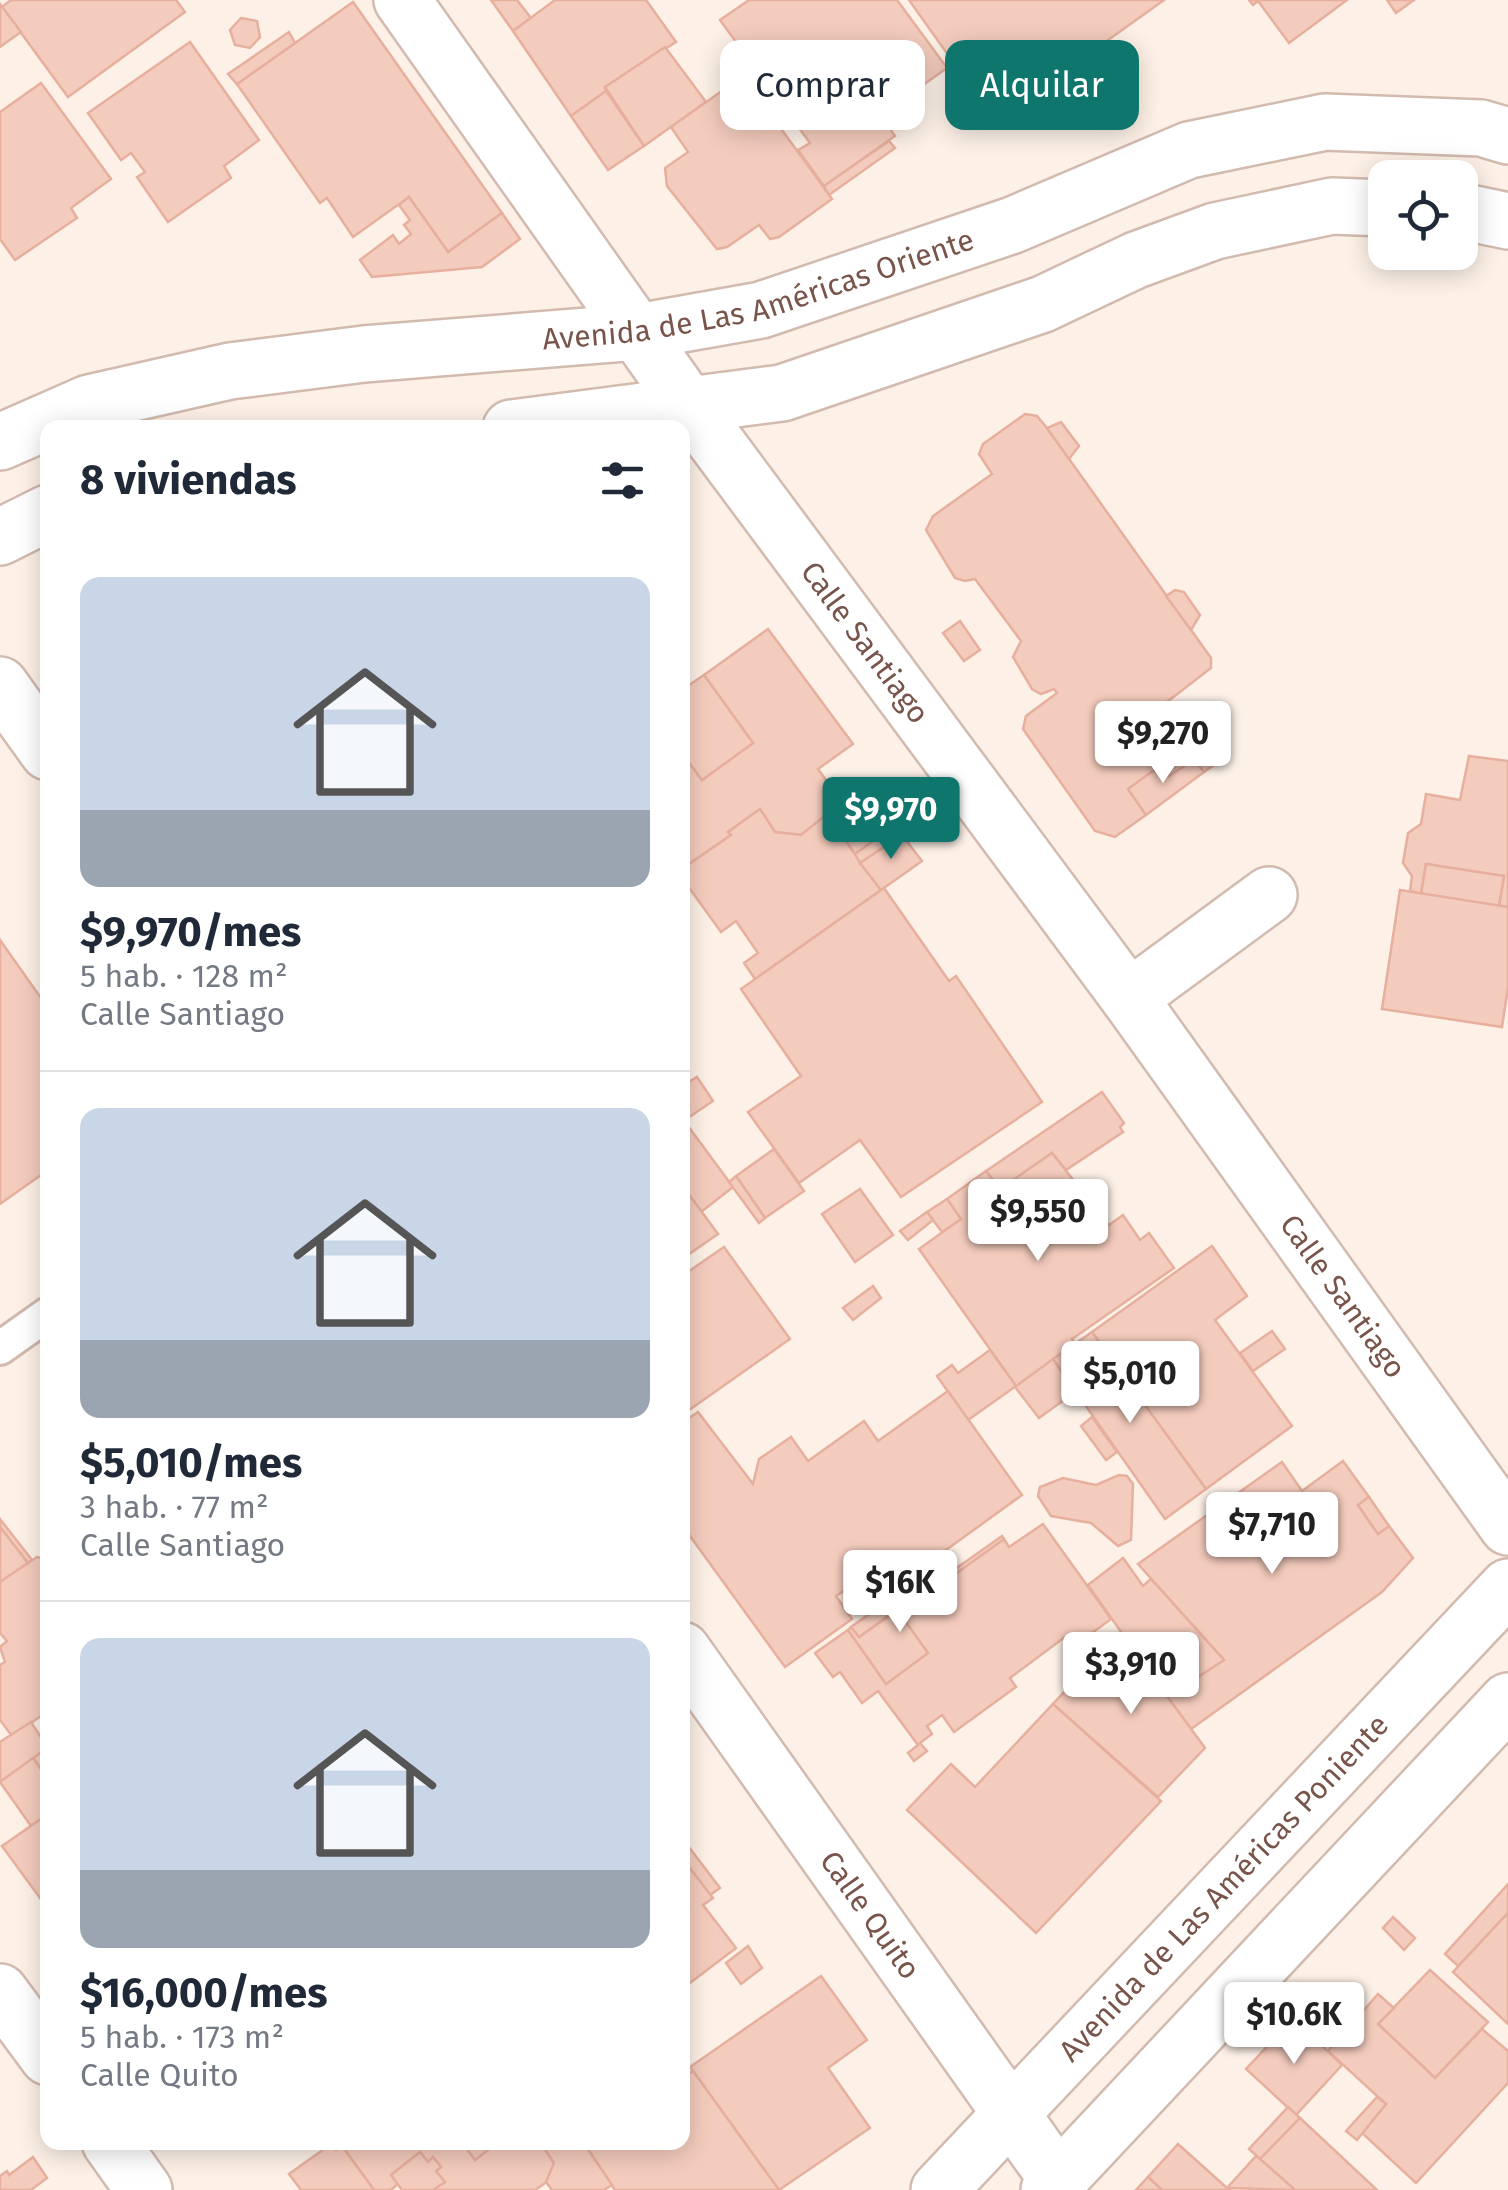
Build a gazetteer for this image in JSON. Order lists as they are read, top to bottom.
{
  "streets": {
    "street": [
      "Avenida de Las Américas Oriente",
      "Calle Santiago",
      "Avenida de Las Américas Poniente",
      "Calle Quito"
    ]
  },
  "crossings": [
    ["Avenida de Las Américas Oriente", "Calle Santiago"],
    ["Avenida de Las Américas Poniente", "Calle Quito"]
  ],
  "page": {
    "chip": ["Comprar", "Alquilar"],
    "heading": "8 viviendas",
    "list": [
      {
        "name": "$9,970/mes",
        "note": "5 hab. · 128 m² · Calle Santiago"
      },
      {
        "name": "$5,010/mes",
        "note": "3 hab. · 77 m² · Calle Santiago"
      },
      {
        "name": "$16,000/mes",
        "note": "5 hab. · 173 m² · Calle Quito"
      }
    ],
    "price": [
      "$9,270",
      "$9,970",
      "$9,550",
      "$5,010",
      "$7,710",
      "$16K",
      "$3,910",
      "$10.6K"
    ]
  }
}
